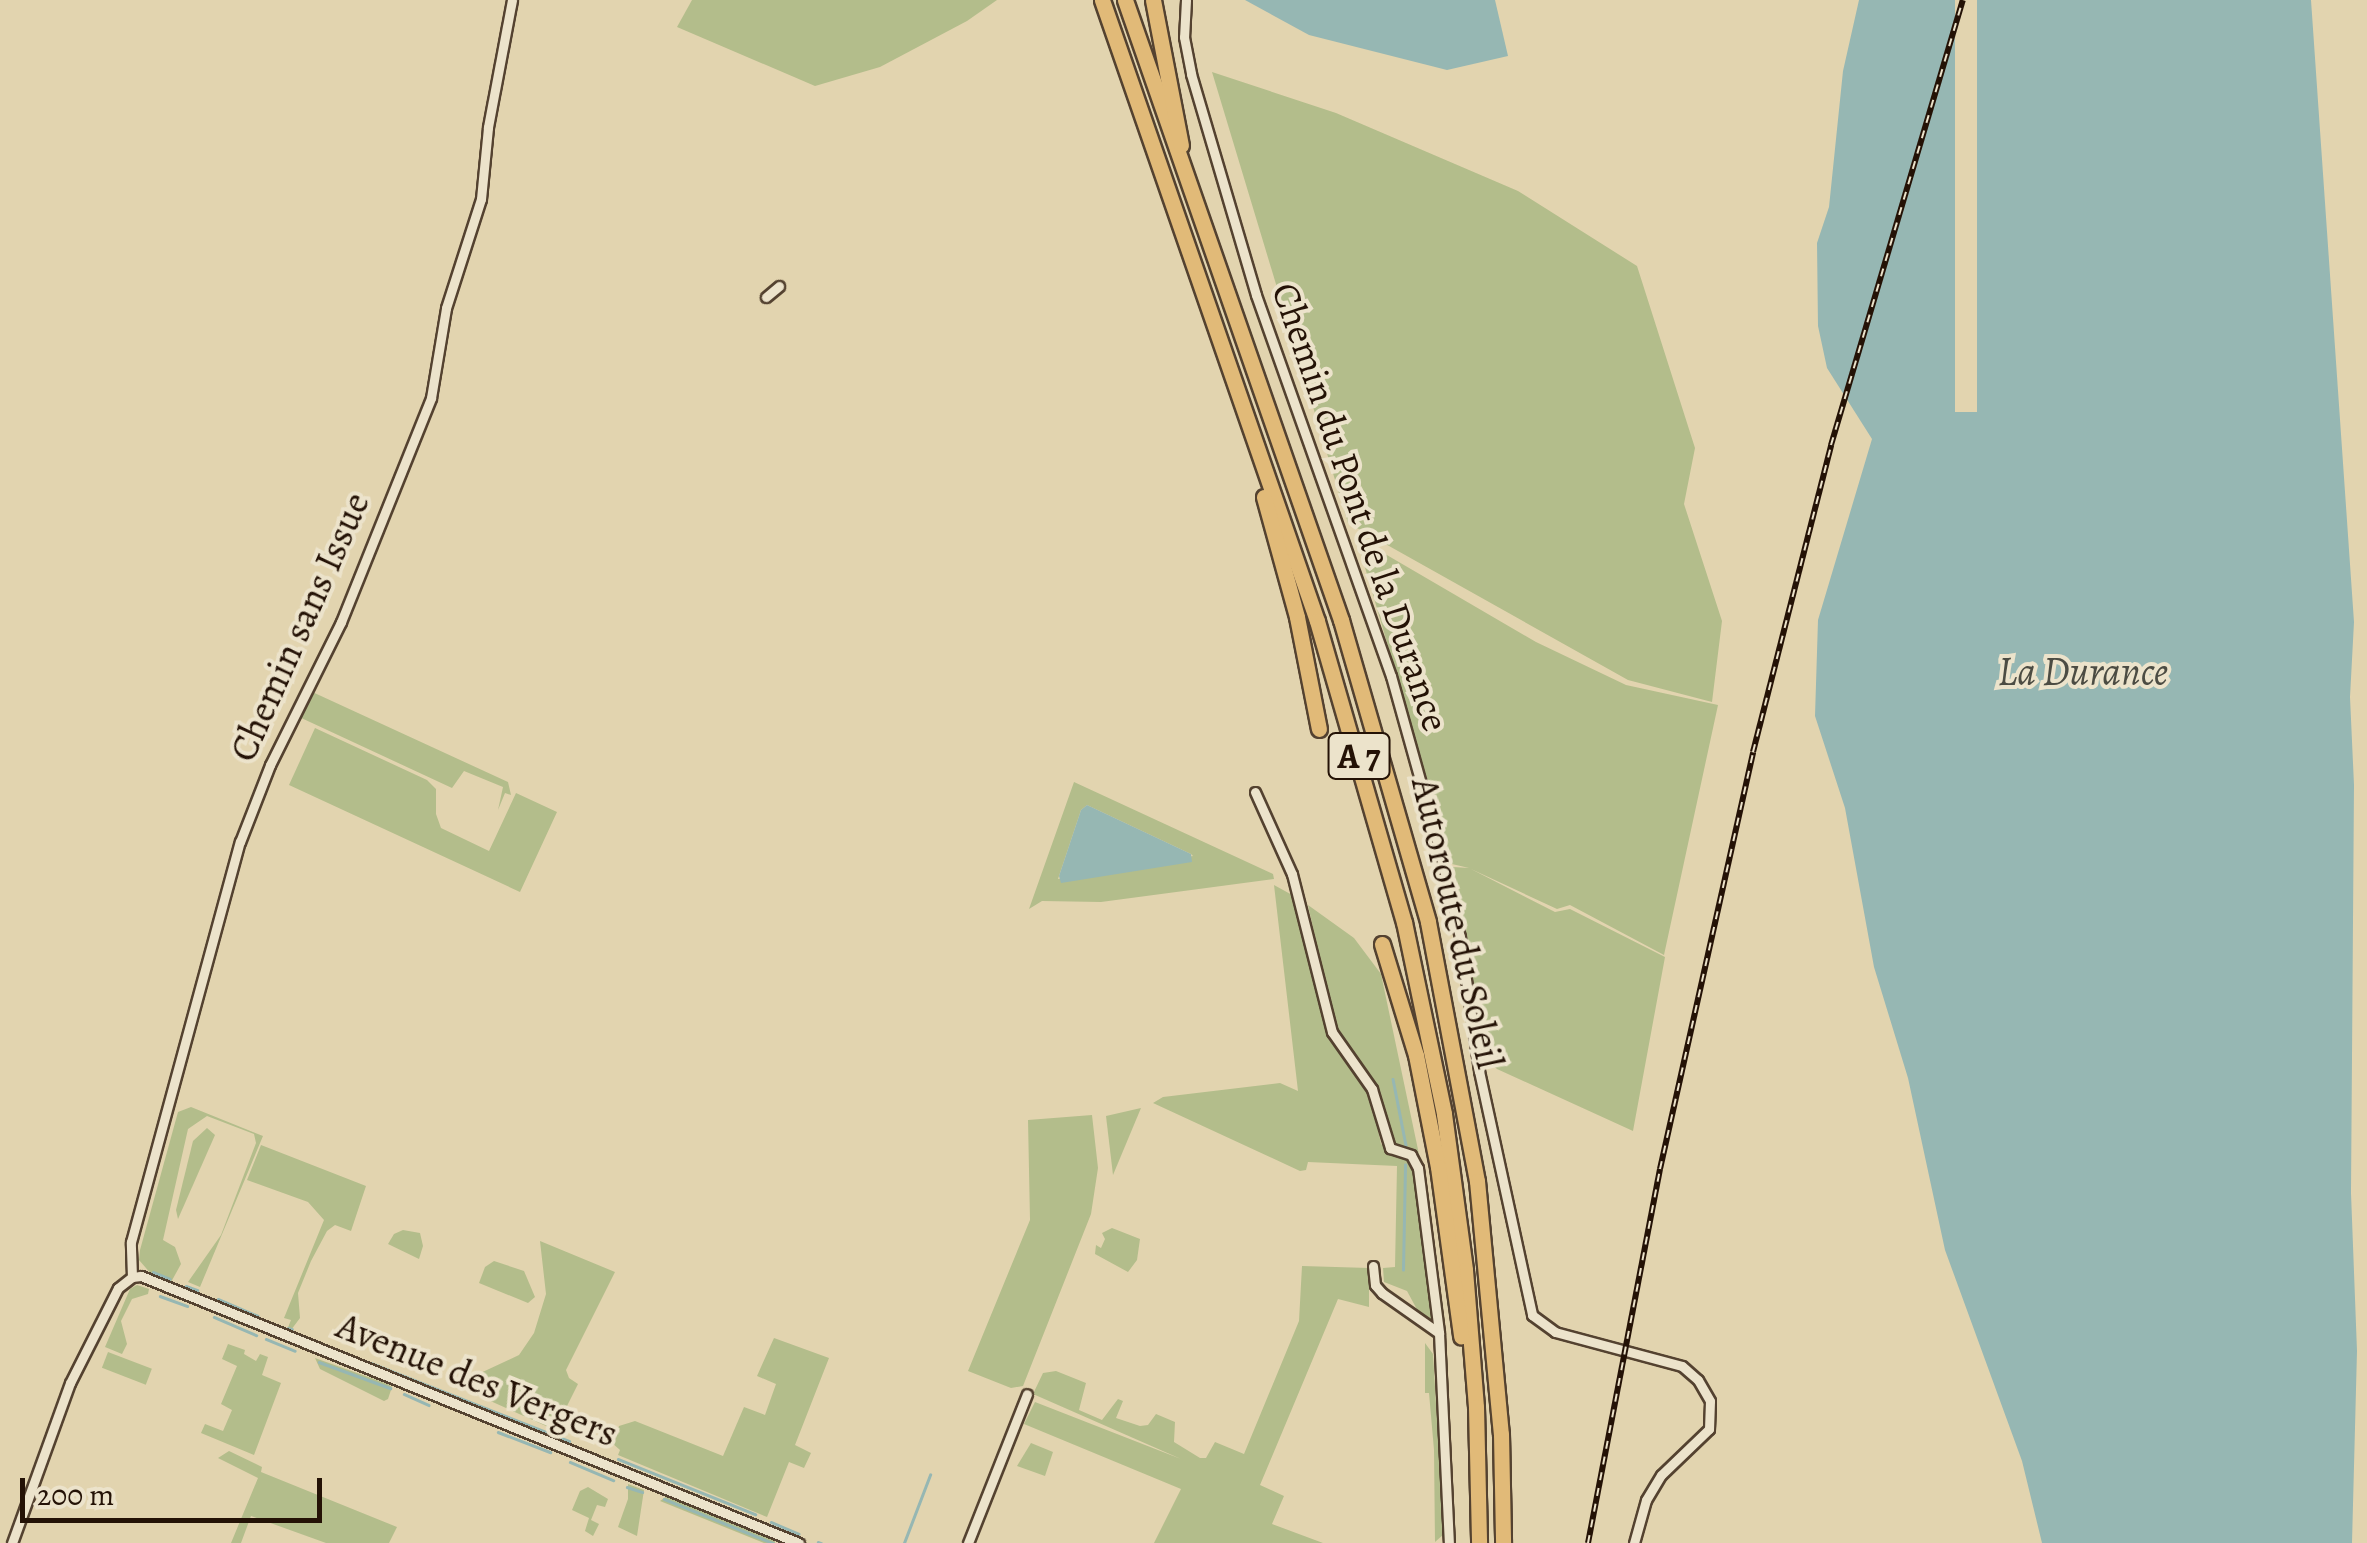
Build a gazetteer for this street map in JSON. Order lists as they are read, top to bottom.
{
  "streets": {
    "highway": ["A 7", "Autoroute du Soleil"],
    "street": ["Chemin du Pont de la Durance", "Chemin sans Issue", "Avenue des Vergers"]
  },
  "crossings": [
    ["Chemin sans Issue", "Avenue des Vergers"]
  ],
  "water": ["La Durance"],
  "scale_bar": "200 m"
}
